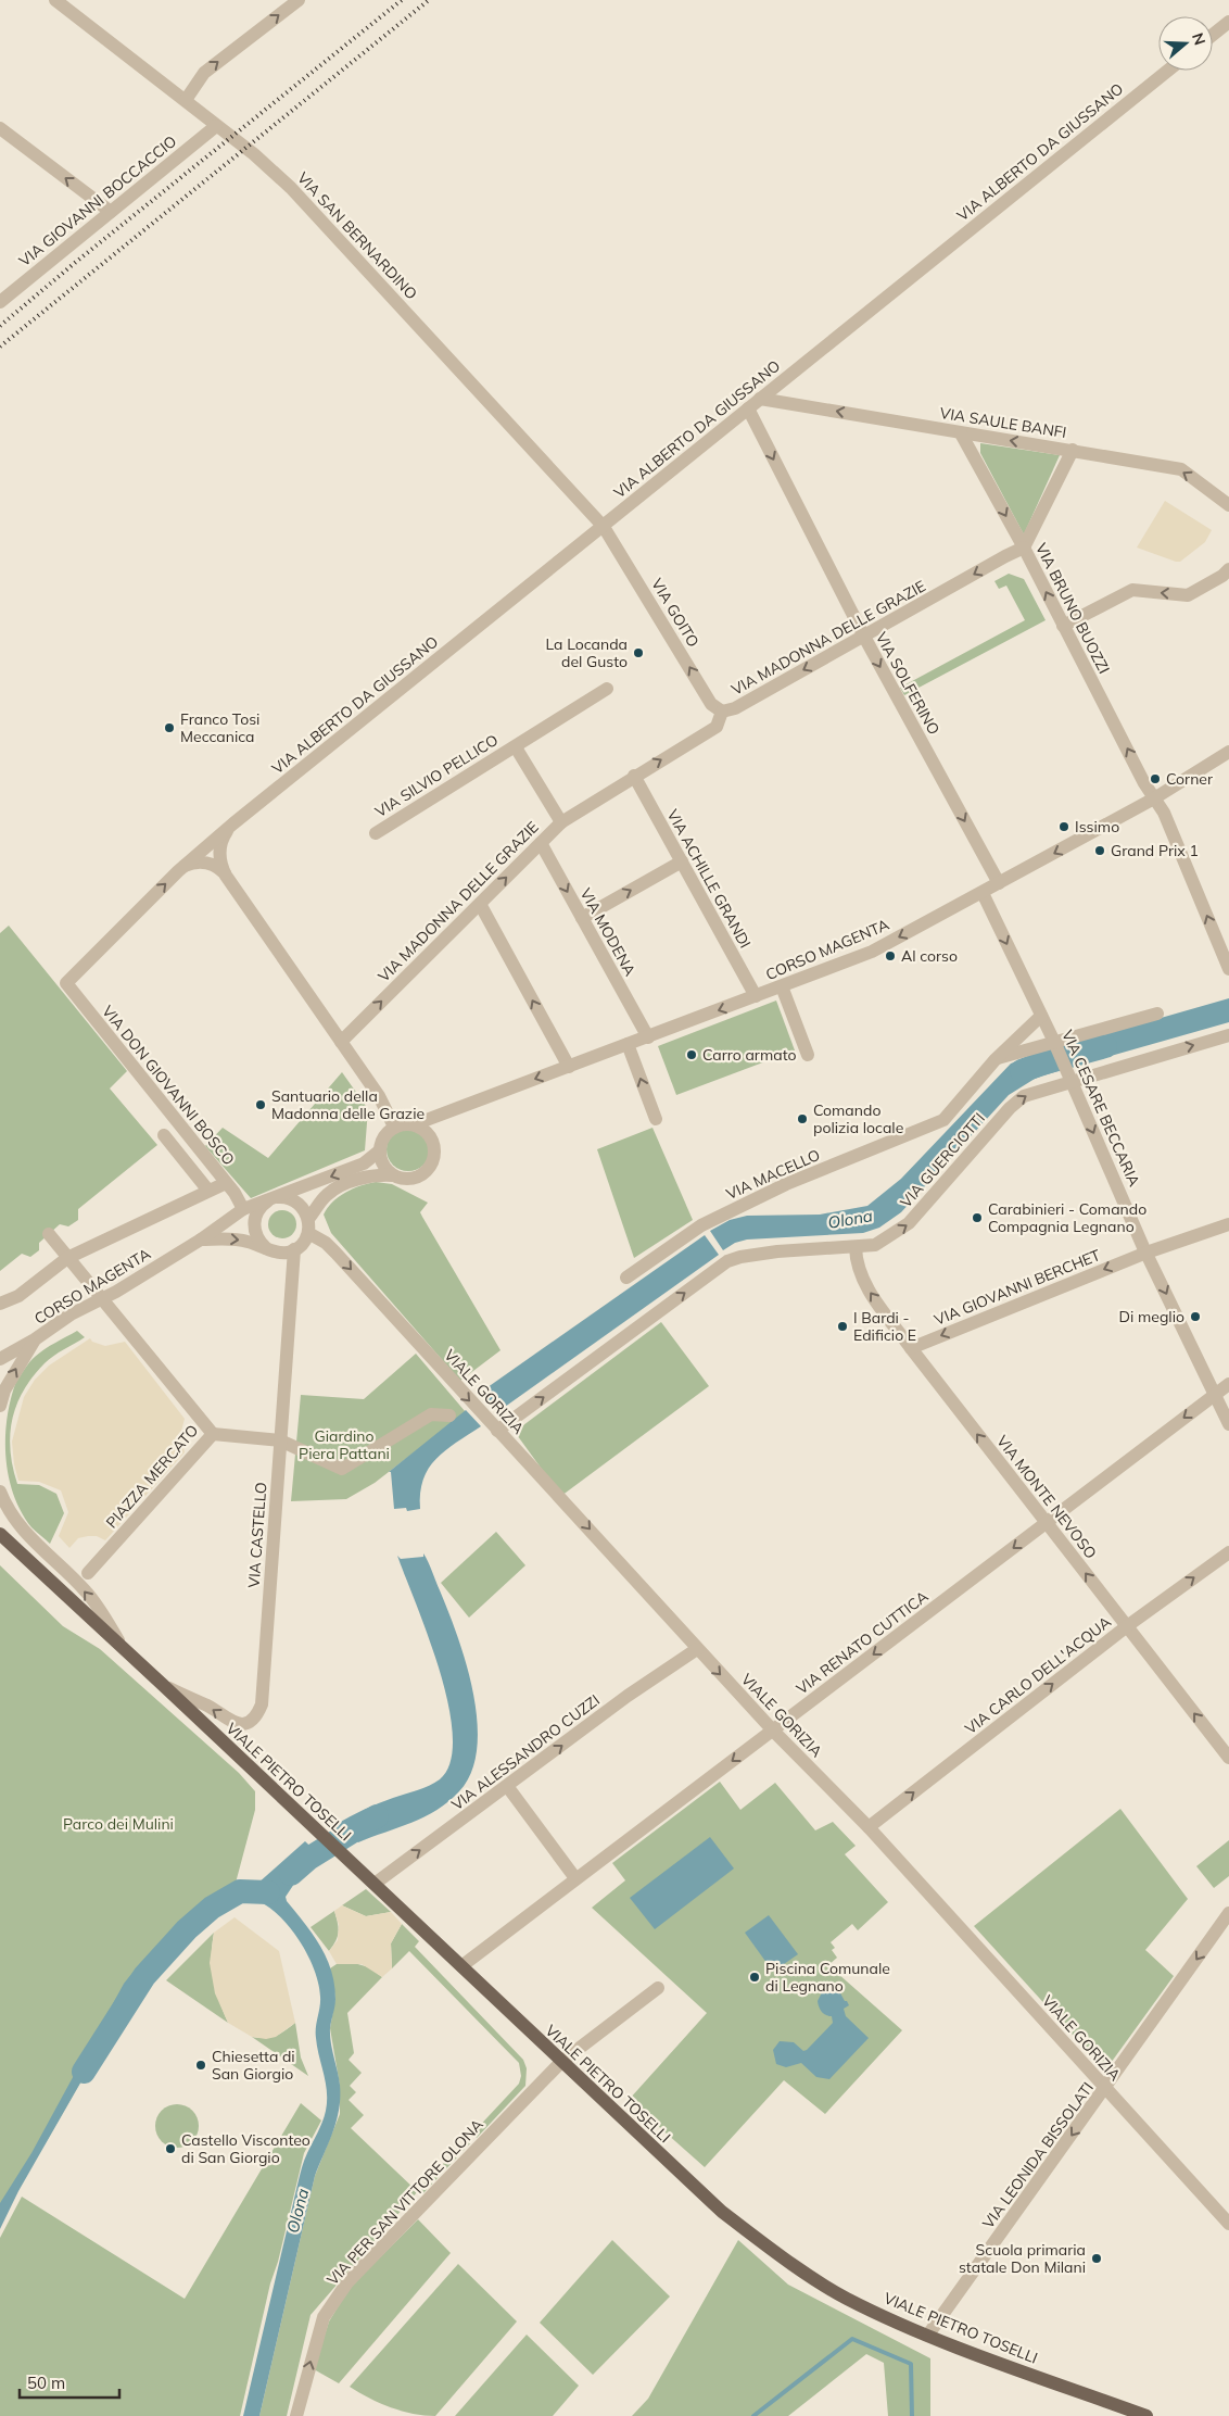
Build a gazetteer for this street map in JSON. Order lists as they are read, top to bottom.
{
  "streets": {
    "main road": ["VIALE PIETRO TOSELLI"],
    "street": [
      "VIA ALBERTO DA GIUSSANO",
      "VIA GIOVANNI BOCCACCIO",
      "VIA SAN BERNARDINO",
      "VIA SAULE BANFI",
      "VIA BRUNO BUOZZI",
      "VIA GOITO",
      "VIA MADONNA DELLE GRAZIE",
      "VIA SOLFERINO",
      "VIA SILVIO PELLICO",
      "VIA ACHILLE GRANDI",
      "VIA MODENA",
      "CORSO MAGENTA",
      "VIA DON GIOVANNI BOSCO",
      "VIA CESARE BECCARIA",
      "VIA GUERCIOTTI",
      "VIA MACELLO",
      "VIA GIOVANNI BERCHET",
      "VIALE GORIZIA",
      "PIAZZA MERCATO",
      "VIA MONTE NEVOSO",
      "VIA CASTELLO",
      "VIA RENATO CUTTICA",
      "VIA CARLO DELL'ACQUA",
      "VIA ALESSANDRO CUZZI",
      "VIA LEONIDA BISSOLATI",
      "VIA PER SAN VITTORE OLONA"
    ]
  },
  "crossings": [
    ["VIA ALBERTO DA GIUSSANO", "VIA SAN BERNARDINO"],
    ["VIA ALBERTO DA GIUSSANO", "VIA SAULE BANFI"],
    ["VIA ALBERTO DA GIUSSANO", "VIA GOITO"],
    ["VIA ALBERTO DA GIUSSANO", "VIA SOLFERINO"],
    ["VIA ALBERTO DA GIUSSANO", "VIA DON GIOVANNI BOSCO"],
    ["VIA GIOVANNI BOCCACCIO", "VIA SAN BERNARDINO"],
    ["VIA SAN BERNARDINO", "VIA GOITO"],
    ["VIA SAULE BANFI", "VIA BRUNO BUOZZI"],
    ["VIA BRUNO BUOZZI", "VIA MADONNA DELLE GRAZIE"],
    ["VIA BRUNO BUOZZI", "CORSO MAGENTA"],
    ["VIA GOITO", "VIA MADONNA DELLE GRAZIE"],
    ["VIA MADONNA DELLE GRAZIE", "VIA SOLFERINO"],
    ["VIA MADONNA DELLE GRAZIE", "VIA SILVIO PELLICO"],
    ["VIA MADONNA DELLE GRAZIE", "VIA ACHILLE GRANDI"],
    ["VIA MADONNA DELLE GRAZIE", "VIA MODENA"],
    ["VIA SOLFERINO", "CORSO MAGENTA"],
    ["VIA ACHILLE GRANDI", "CORSO MAGENTA"],
    ["VIA MODENA", "CORSO MAGENTA"],
    ["CORSO MAGENTA", "VIA DON GIOVANNI BOSCO"],
    ["CORSO MAGENTA", "VIA CESARE BECCARIA"],
    ["CORSO MAGENTA", "VIALE GORIZIA"],
    ["CORSO MAGENTA", "PIAZZA MERCATO"],
    ["CORSO MAGENTA", "VIA CASTELLO"],
    ["VIA CESARE BECCARIA", "VIA GUERCIOTTI"],
    ["VIA CESARE BECCARIA", "VIA GIOVANNI BERCHET"],
    ["VIA CESARE BECCARIA", "VIA RENATO CUTTICA"],
    ["VIA GUERCIOTTI", "VIALE GORIZIA"],
    ["VIA GUERCIOTTI", "VIA MONTE NEVOSO"],
    ["VIA GIOVANNI BERCHET", "VIA MONTE NEVOSO"],
    ["VIALE GORIZIA", "VIA CASTELLO"],
    ["VIALE GORIZIA", "VIA RENATO CUTTICA"],
    ["VIALE GORIZIA", "VIA CARLO DELL'ACQUA"],
    ["VIALE GORIZIA", "VIA ALESSANDRO CUZZI"],
    ["VIALE GORIZIA", "VIA LEONIDA BISSOLATI"],
    ["VIA MONTE NEVOSO", "VIA RENATO CUTTICA"],
    ["VIA MONTE NEVOSO", "VIA CARLO DELL'ACQUA"],
    ["VIA CASTELLO", "VIALE PIETRO TOSELLI"],
    ["VIA RENATO CUTTICA", "VIALE PIETRO TOSELLI"],
    ["VIA ALESSANDRO CUZZI", "VIALE PIETRO TOSELLI"],
    ["VIALE PIETRO TOSELLI", "VIA LEONIDA BISSOLATI"],
    ["VIALE PIETRO TOSELLI", "VIA PER SAN VITTORE OLONA"]
  ],
  "one_way": [
    "VIA SAULE BANFI",
    "VIA GOITO",
    "VIA SOLFERINO",
    "CORSO MAGENTA",
    "VIA CESARE BECCARIA",
    "VIA GUERCIOTTI",
    "VIA GIOVANNI BERCHET",
    "VIALE GORIZIA",
    "VIA MONTE NEVOSO",
    "VIA RENATO CUTTICA",
    "VIA CARLO DELL'ACQUA",
    "VIA ALESSANDRO CUZZI",
    "VIA LEONIDA BISSOLATI",
    "VIA PER SAN VITTORE OLONA"
  ],
  "water": ["Olona"],
  "parks": ["Giardino Piera Pattani", "Parco dei Mulini"],
  "places": [
    "La Locanda del Gusto",
    "Franco Tosi Meccanica",
    "Corner",
    "Issimo",
    "Grand Prix 1",
    "Al corso",
    "Carro armato",
    "Santuario della Madonna delle Grazie",
    "Comando polizia locale",
    "Carabinieri - Comando Compagnia Legnano",
    "Di meglio",
    "I Bardi - Edificio E",
    "Piscina Comunale di Legnano",
    "Chiesetta di San Giorgio",
    "Castello Visconteo di San Giorgio",
    "Scuola primaria statale Don Milani"
  ],
  "scale_bar": "50 m",
  "north": "right"
}
